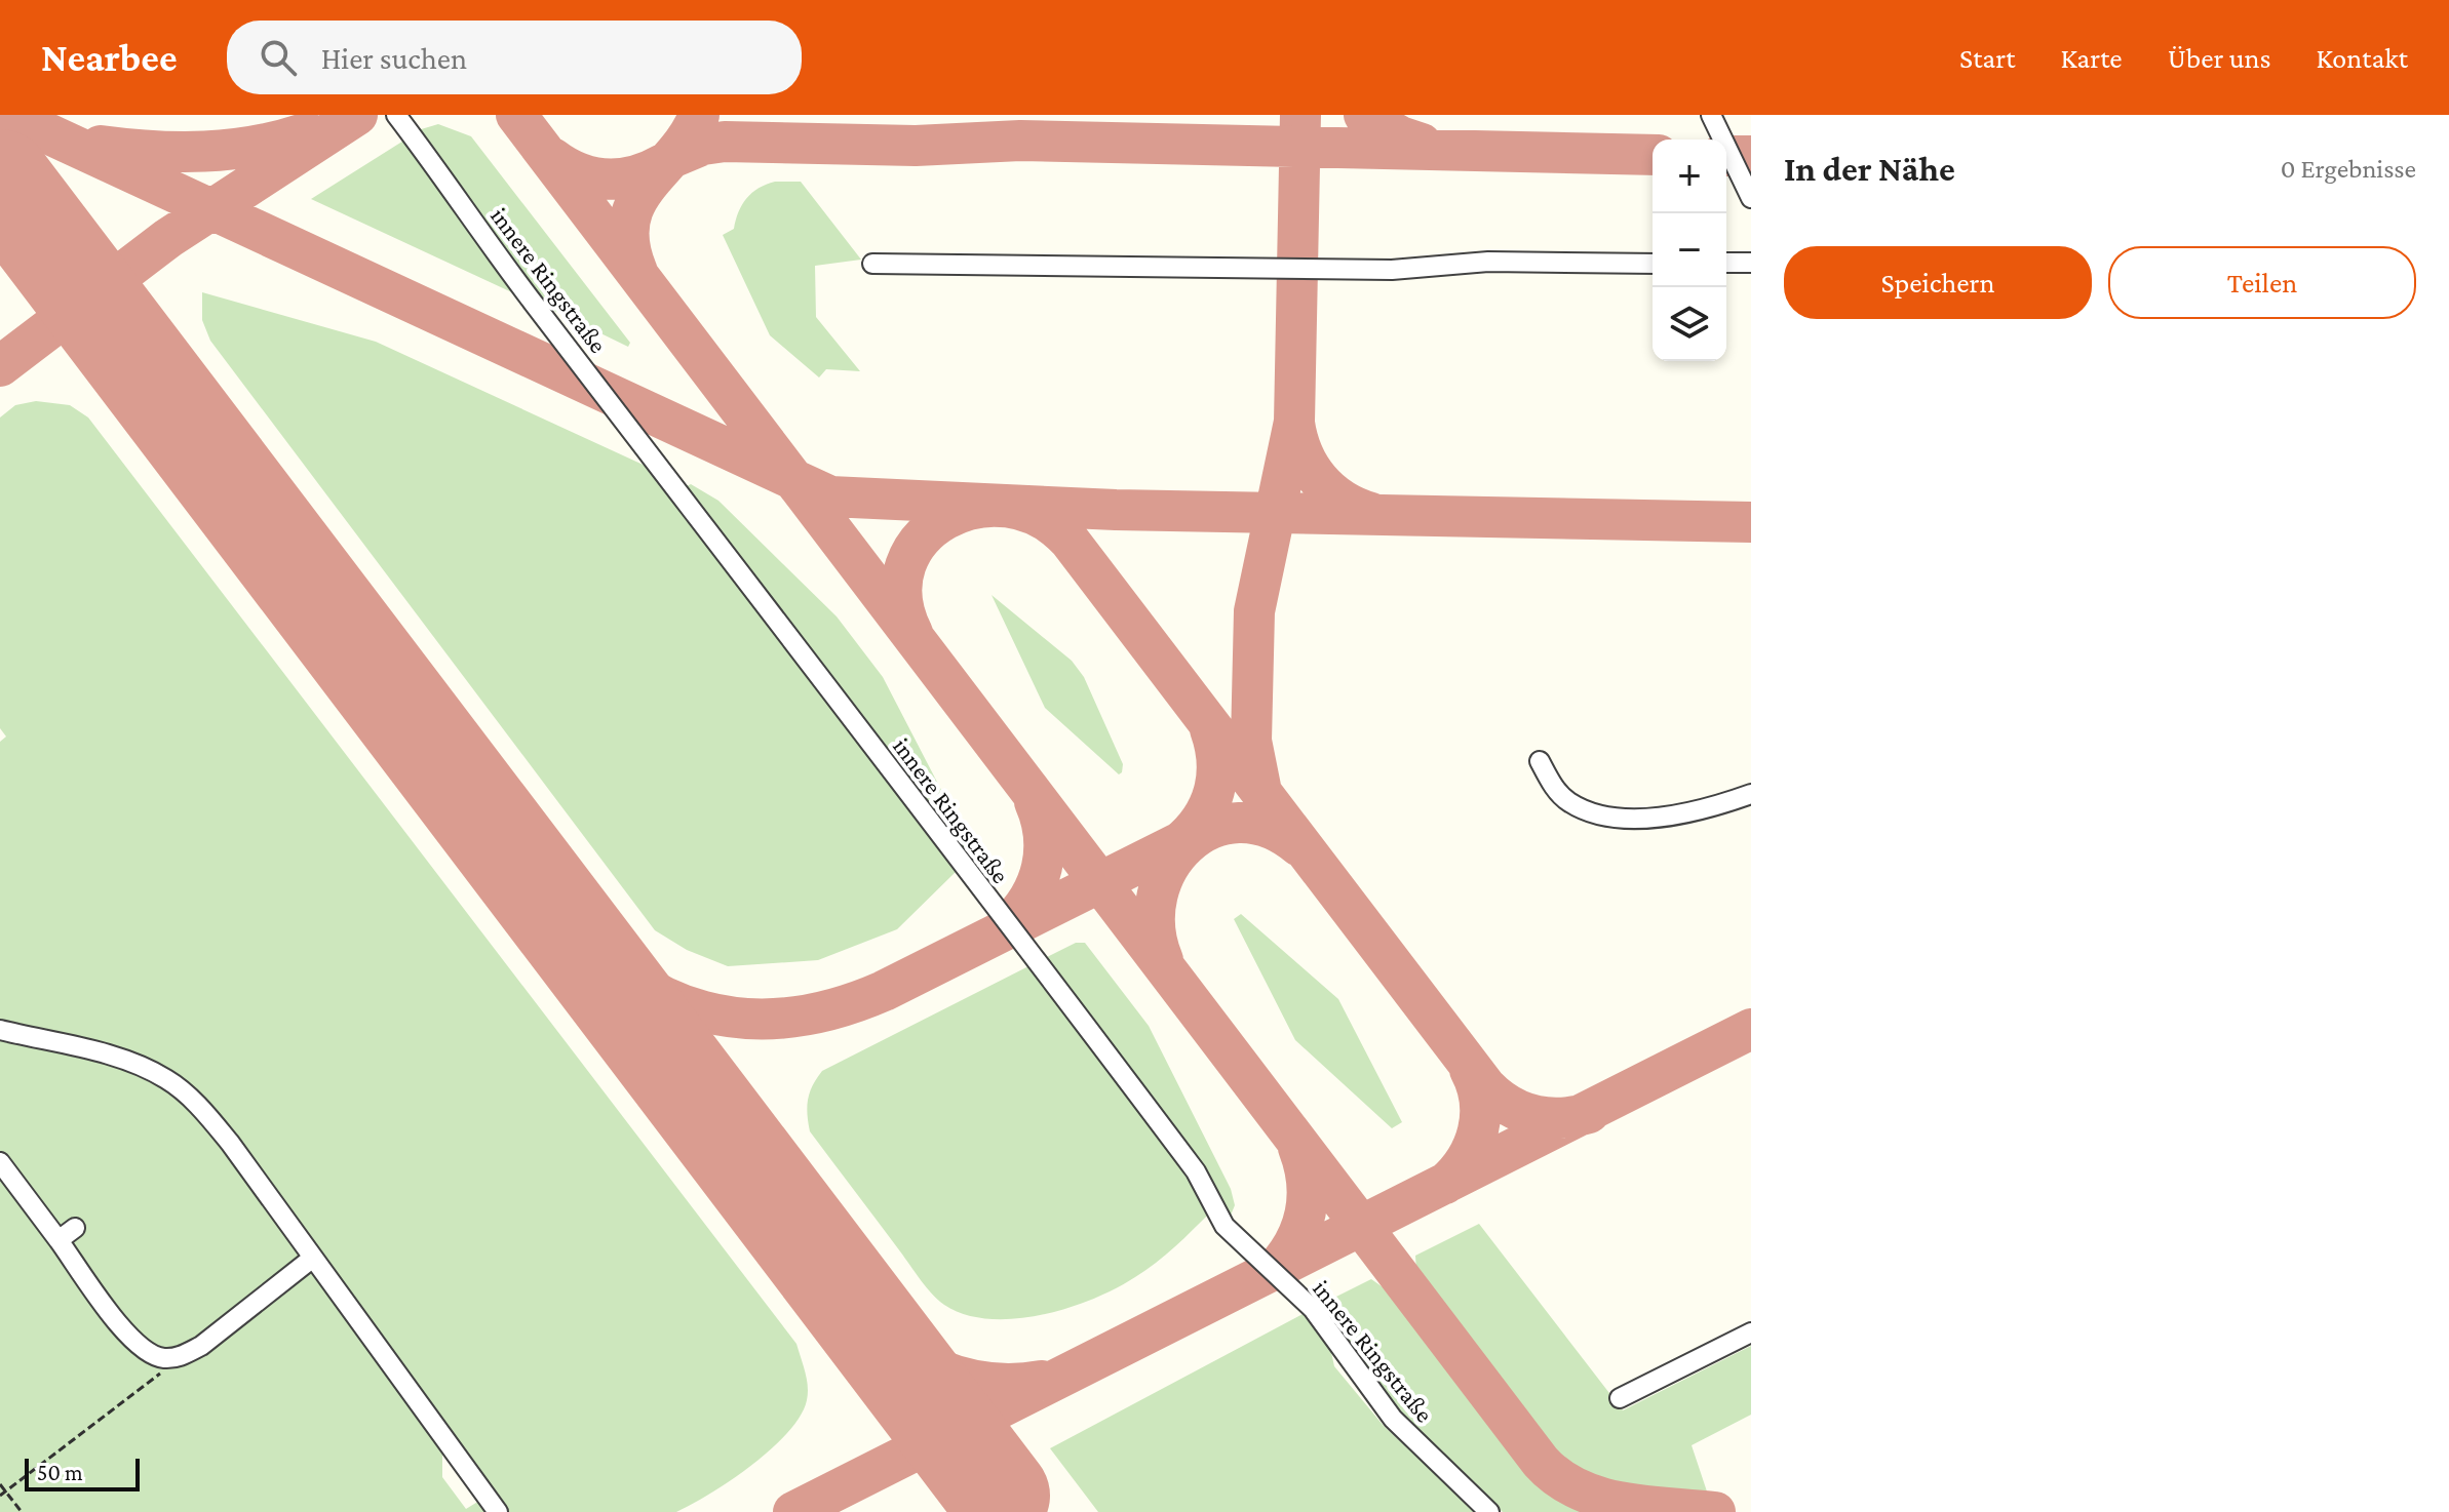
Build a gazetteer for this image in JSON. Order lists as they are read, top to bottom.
{
  "streets": {
    "lane": ["innere Ringstraße"]
  },
  "scale_bar": "50 m",
  "page": {
    "header": "Nearbee",
    "search": "Hier suchen",
    "nav": [
      "Start",
      "Karte",
      "Über uns",
      "Kontakt"
    ],
    "heading": ["In der Nähe", "0 Ergebnisse"],
    "map_buttons": ["+", "−"],
    "buttons": ["Speichern", "Teilen"],
    "scale": "50 m"
  }
}
